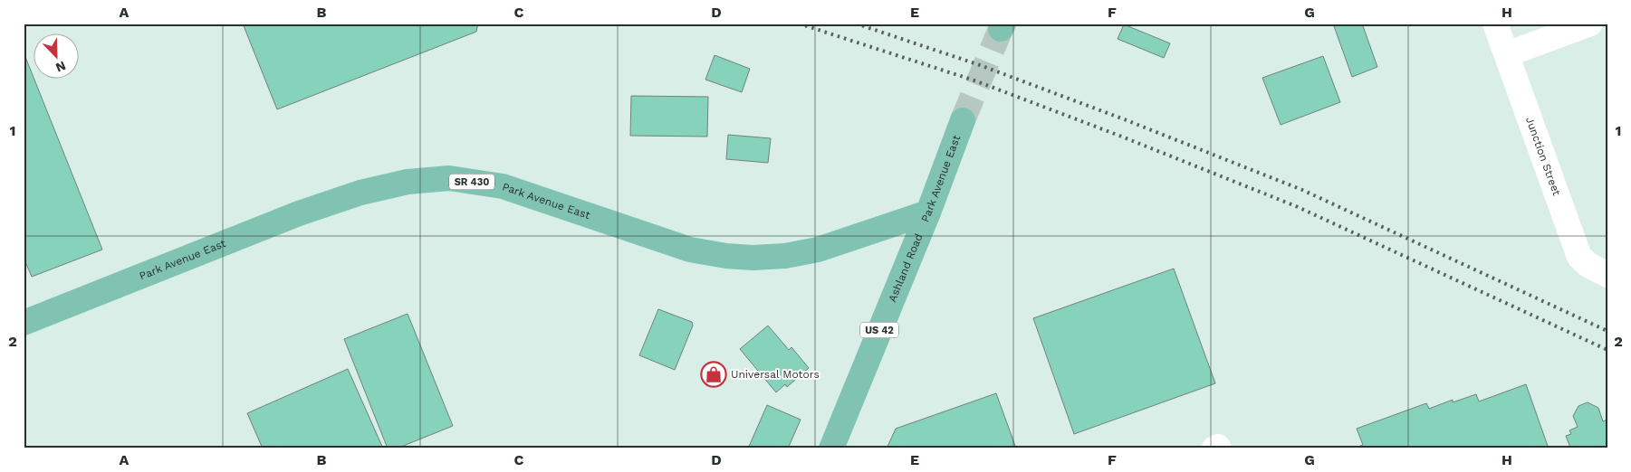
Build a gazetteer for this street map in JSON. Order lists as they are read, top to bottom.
{
  "streets": {
    "main road": [
      "Park Avenue East",
      "SR 430",
      "Ashland Road",
      "US 42"
    ],
    "street": ["Junction Street"]
  },
  "crossings": [
    ["Park Avenue East", "Ashland Road"]
  ],
  "places": {
    "shop": ["Universal Motors"]
  },
  "north": "bottom right",
  "grid": {
    "columns": [
      "A",
      "B",
      "C",
      "D",
      "E",
      "F",
      "G",
      "H"
    ],
    "rows": ["1", "2"]
  }
}
